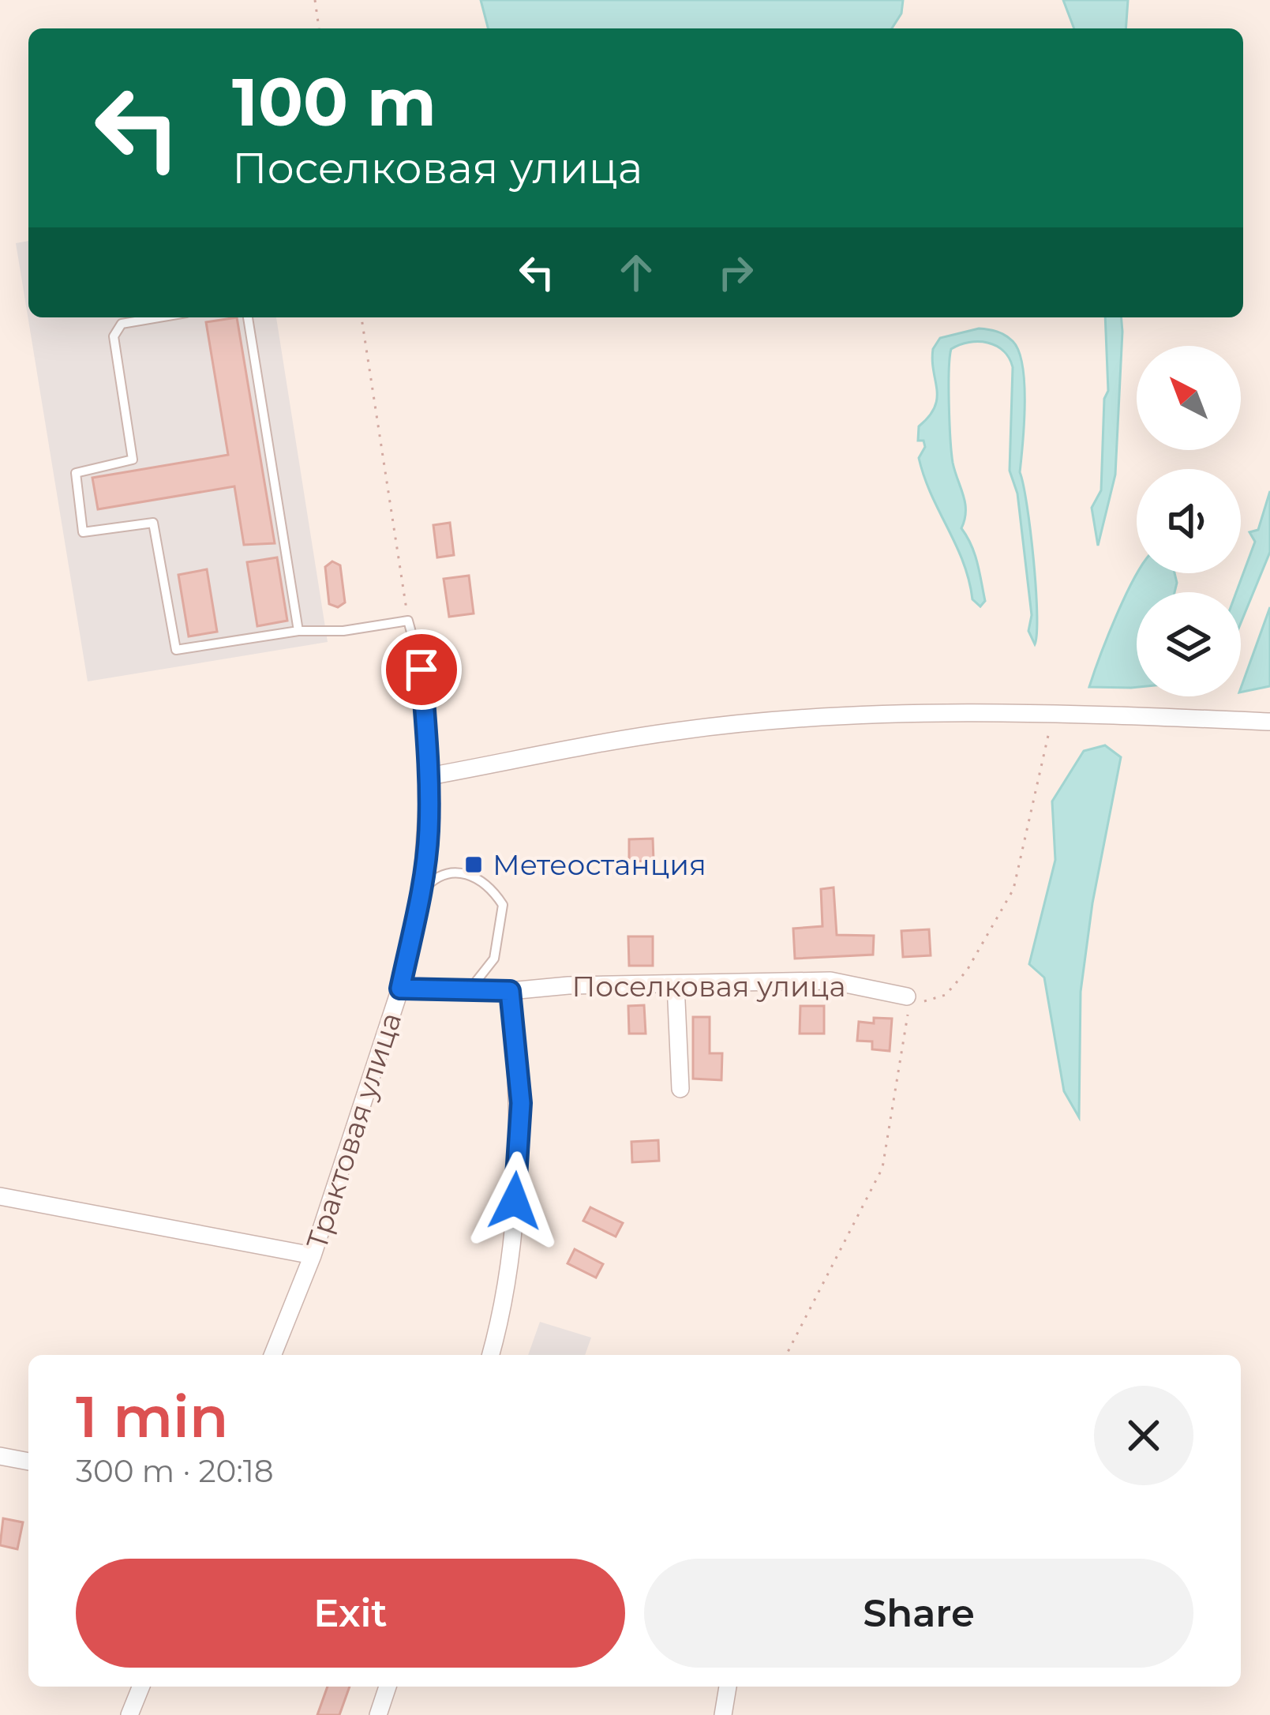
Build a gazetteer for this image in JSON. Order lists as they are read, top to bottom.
{
  "streets": {
    "street": ["Поселковая улица", "Трактовая улица"]
  },
  "crossings": [
    ["Поселковая улица", "Трактовая улица"]
  ],
  "places": {
    "transit": ["Метеостанция"]
  },
  "north": "top left",
  "page": {
    "turn": ["100 m", "Поселковая улица"],
    "heading": ["1 min", "300 m · 20:18"],
    "buttons": ["Exit", "Share"]
  }
}
